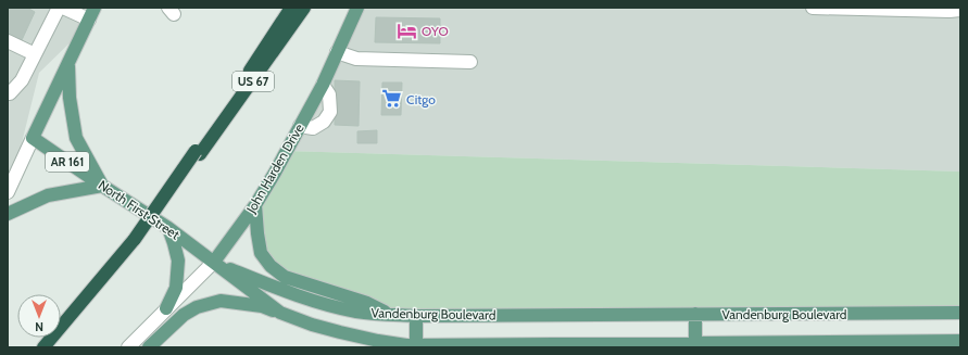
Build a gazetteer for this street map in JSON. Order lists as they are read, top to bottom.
{
  "streets": {
    "highway": ["US 67"],
    "main road": [
      "AR 161",
      "John Harden Drive",
      "North First Street",
      "Vandenburg Boulevard"
    ]
  },
  "crossings": [
    ["AR 161", "North First Street"],
    ["John Harden Drive", "North First Street"],
    ["John Harden Drive", "Vandenburg Boulevard"],
    ["North First Street", "Vandenburg Boulevard"]
  ],
  "places": {
    "hotel": ["OYO"],
    "supermarket": ["Citgo"]
  },
  "north": "bottom"
}
